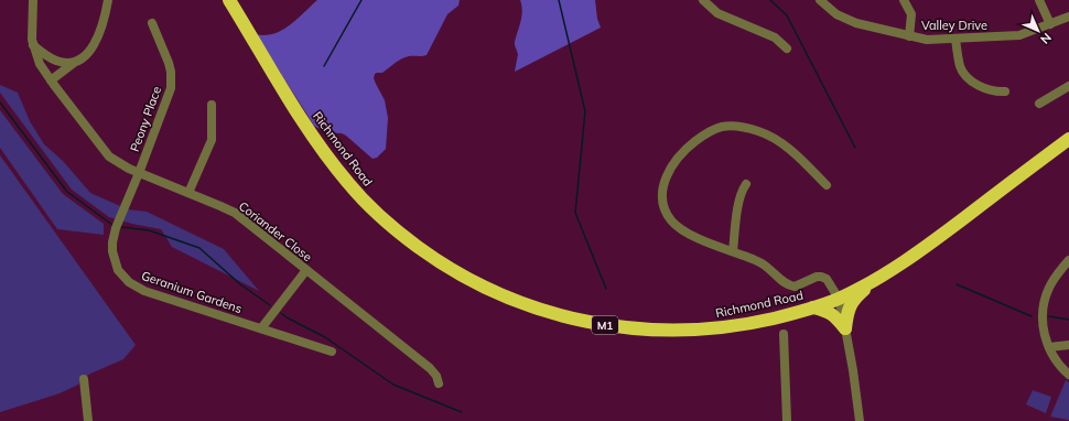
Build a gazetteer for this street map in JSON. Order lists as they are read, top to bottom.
{
  "streets": {
    "highway": ["Richmond Road", "M1"],
    "street": [
      "Valley Drive",
      "Peony Place",
      "Coriander Close",
      "Geranium Gardens"
    ]
  },
  "crossings": [
    ["Peony Place", "Coriander Close"],
    ["Peony Place", "Geranium Gardens"],
    ["Coriander Close", "Geranium Gardens"]
  ],
  "north": "bottom right"
}
